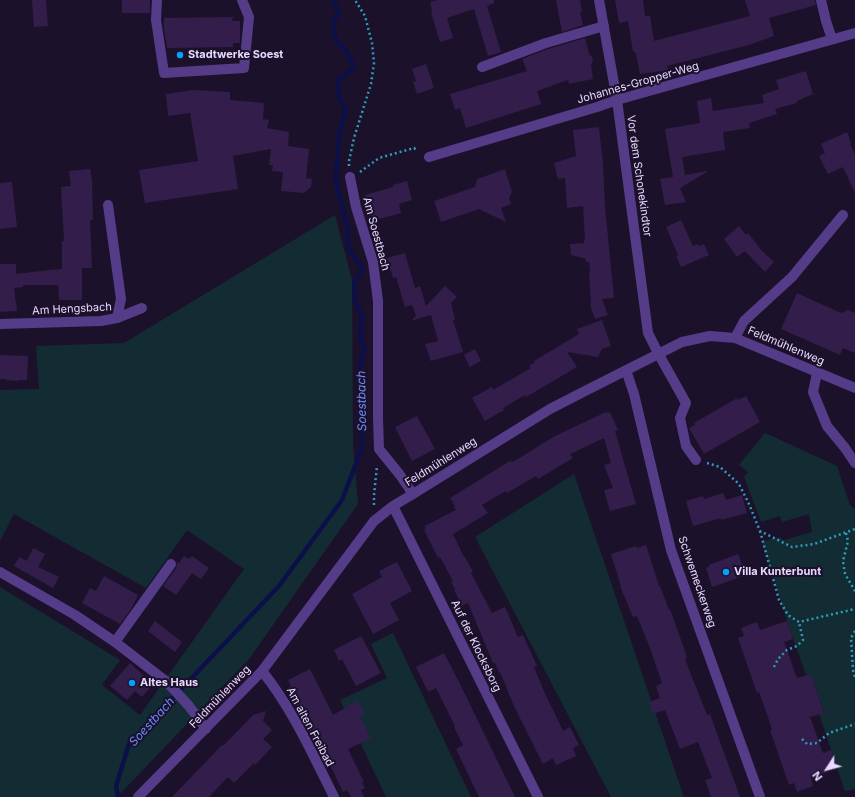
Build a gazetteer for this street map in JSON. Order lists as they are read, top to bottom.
{
  "streets": {
    "street": [
      "Johannes-Gropper-Weg",
      "Vor dem Schonekindtor",
      "Am Soestbach",
      "Am Hengsbach",
      "Feldmühlenweg",
      "Schwemeckerweg",
      "Auf der Klocksborg",
      "Am alten Freibad"
    ]
  },
  "crossings": [
    ["Johannes-Gropper-Weg", "Vor dem Schonekindtor"],
    ["Vor dem Schonekindtor", "Feldmühlenweg"],
    ["Feldmühlenweg", "Schwemeckerweg"],
    ["Feldmühlenweg", "Auf der Klocksborg"],
    ["Feldmühlenweg", "Am alten Freibad"]
  ],
  "water": ["Soestbach"],
  "places": ["Stadtwerke Soest", "Villa Kunterbunt", "Altes Haus"],
  "north": "bottom left"
}
